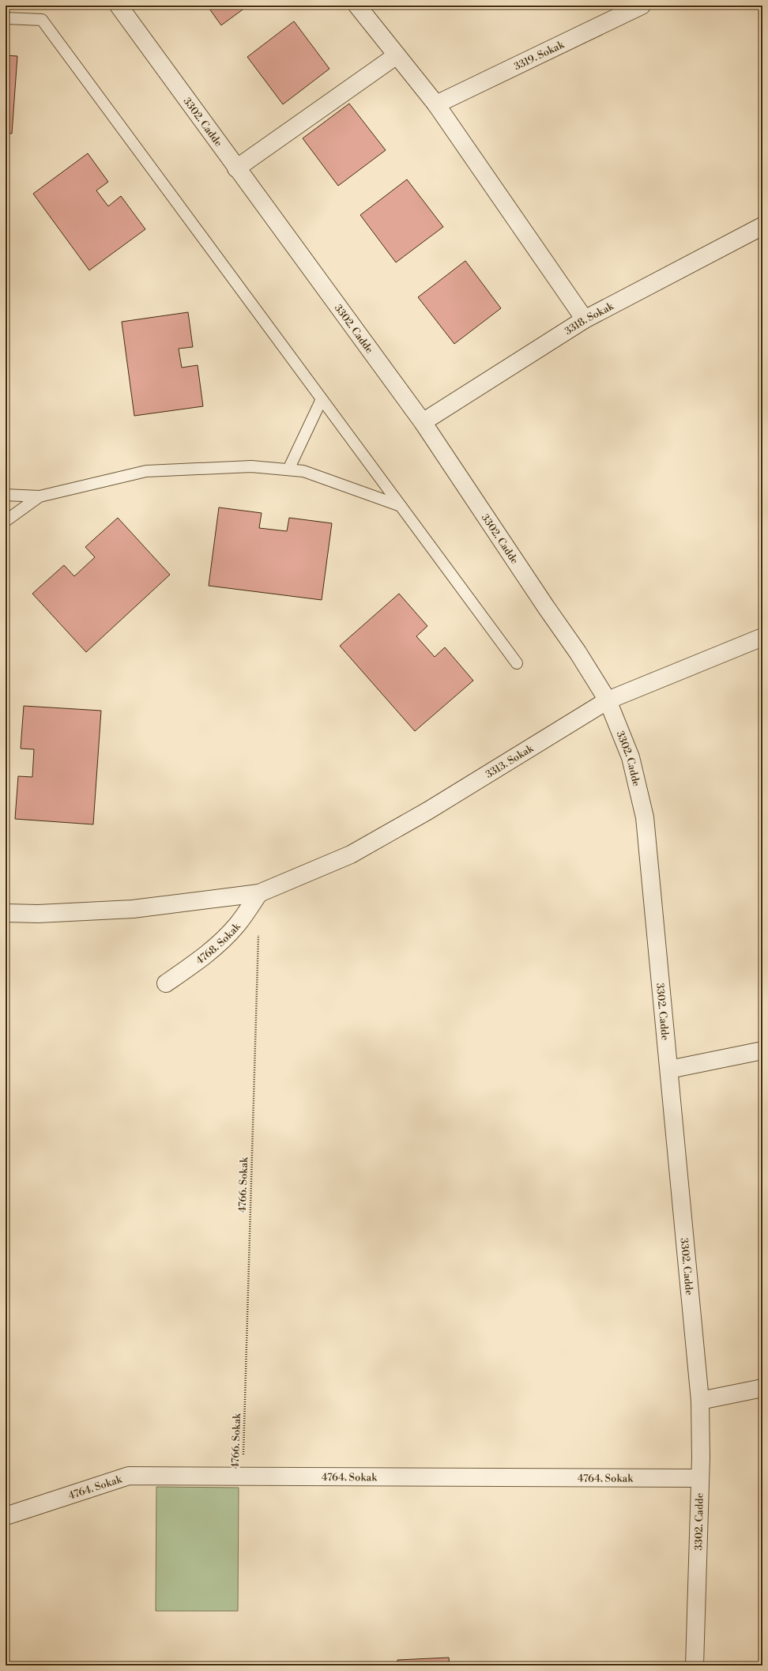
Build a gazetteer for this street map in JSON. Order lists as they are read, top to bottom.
{
  "streets": {
    "street": [
      "3319. Sokak",
      "3302. Cadde",
      "3318. Sokak",
      "3313. Sokak",
      "4768. Sokak",
      "4764. Sokak"
    ],
    "path": ["4766. Sokak"]
  },
  "crossings": [
    ["3302. Cadde", "3318. Sokak"],
    ["3302. Cadde", "3313. Sokak"],
    ["3302. Cadde", "4764. Sokak"],
    ["3313. Sokak", "4768. Sokak"],
    ["4766. Sokak", "4764. Sokak"]
  ]
}
